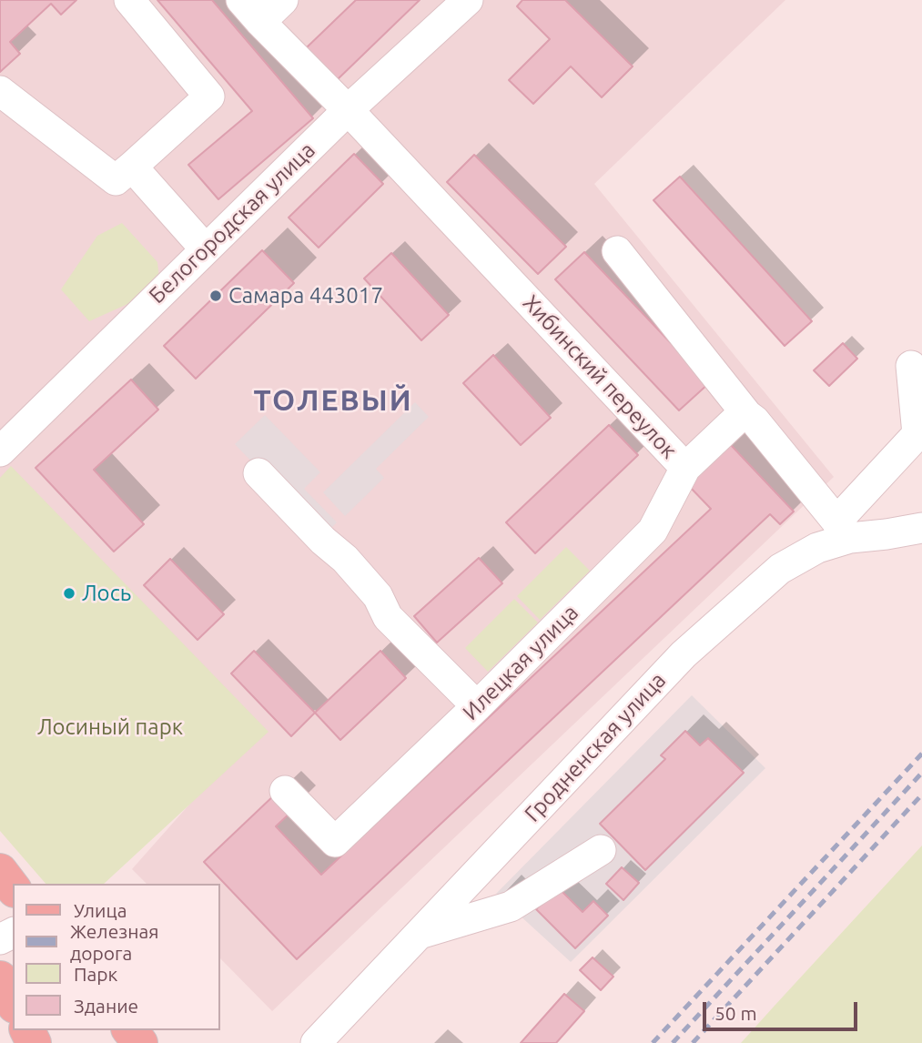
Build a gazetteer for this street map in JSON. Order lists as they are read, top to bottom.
{
  "streets": {
    "street": [
      "Белогородская улица",
      "Хибинский переулок",
      "Илецкая улица",
      "Гродненская улица"
    ]
  },
  "crossings": [
    ["Белогородская улица", "Хибинский переулок"],
    ["Хибинский переулок", "Илецкая улица"]
  ],
  "districts": ["ТОЛЕВЫЙ"],
  "parks": ["Лосиный парк"],
  "places": ["Самара 443017", "Лось"],
  "legend": [
    "Улица",
    "Железная дорога",
    "Парк",
    "Здание"
  ],
  "scale_bar": "50 m"
}
